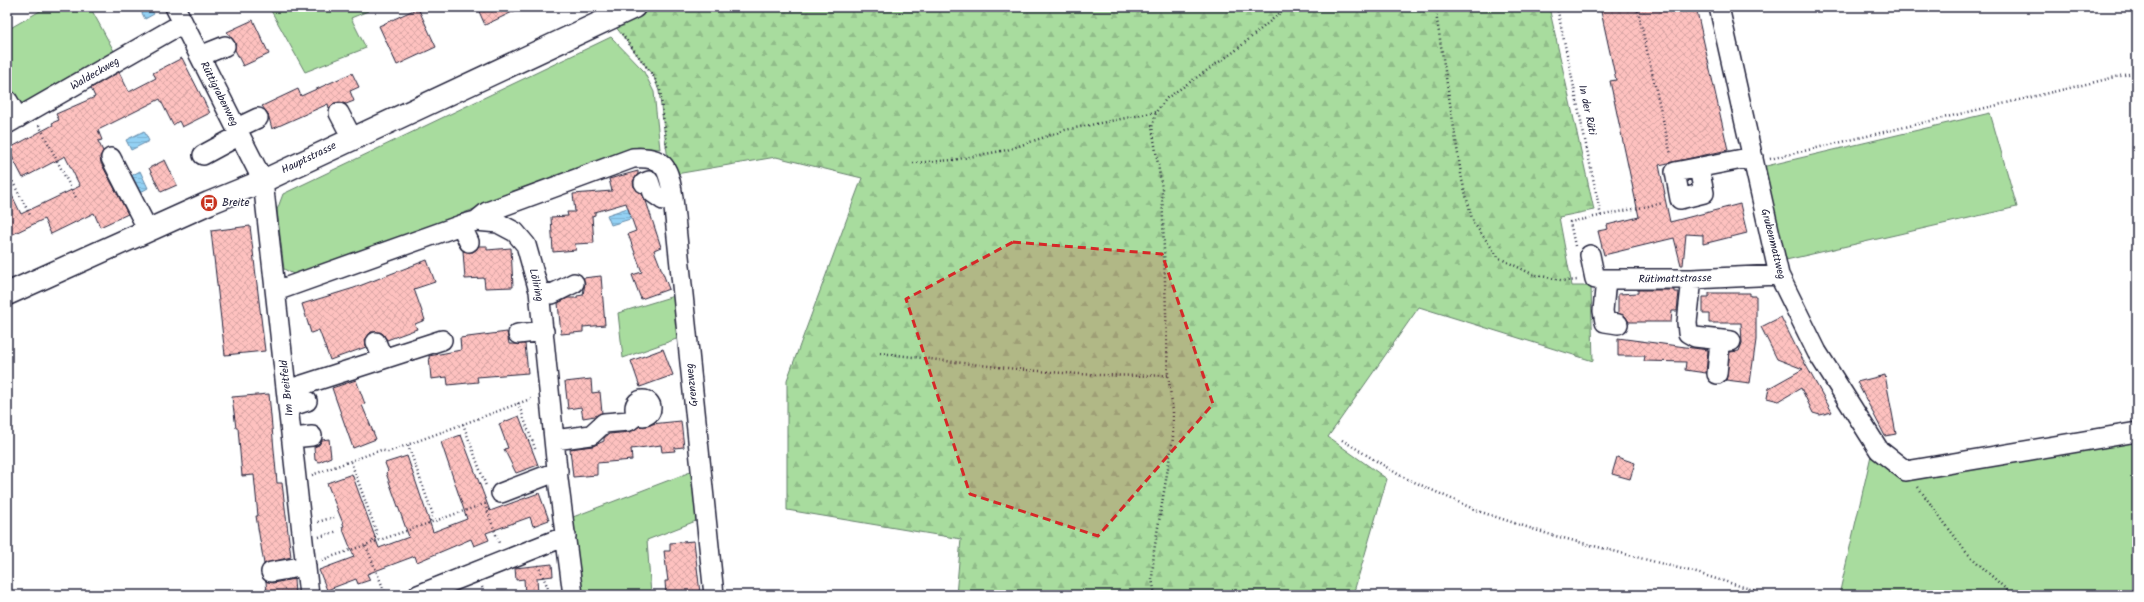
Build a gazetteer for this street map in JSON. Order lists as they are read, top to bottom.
{
  "streets": {
    "main road": ["Hauptstrasse"],
    "street": [
      "Waldeckweg",
      "Rüttigrabenweg",
      "Grubenmattweg",
      "Rütimattstrasse",
      "Löliring",
      "Grenzweg",
      "Im Breitfeld"
    ],
    "path": ["In der Rüti"]
  },
  "crossings": [
    ["Waldeckweg", "Rüttigrabenweg"],
    ["Rüttigrabenweg", "Hauptstrasse"],
    ["Rüttigrabenweg", "Im Breitfeld"],
    ["Hauptstrasse", "Im Breitfeld"],
    ["Grubenmattweg", "Rütimattstrasse"],
    ["Löliring", "Im Breitfeld"]
  ],
  "places": {
    "bus stop": ["Breite"]
  }
}
